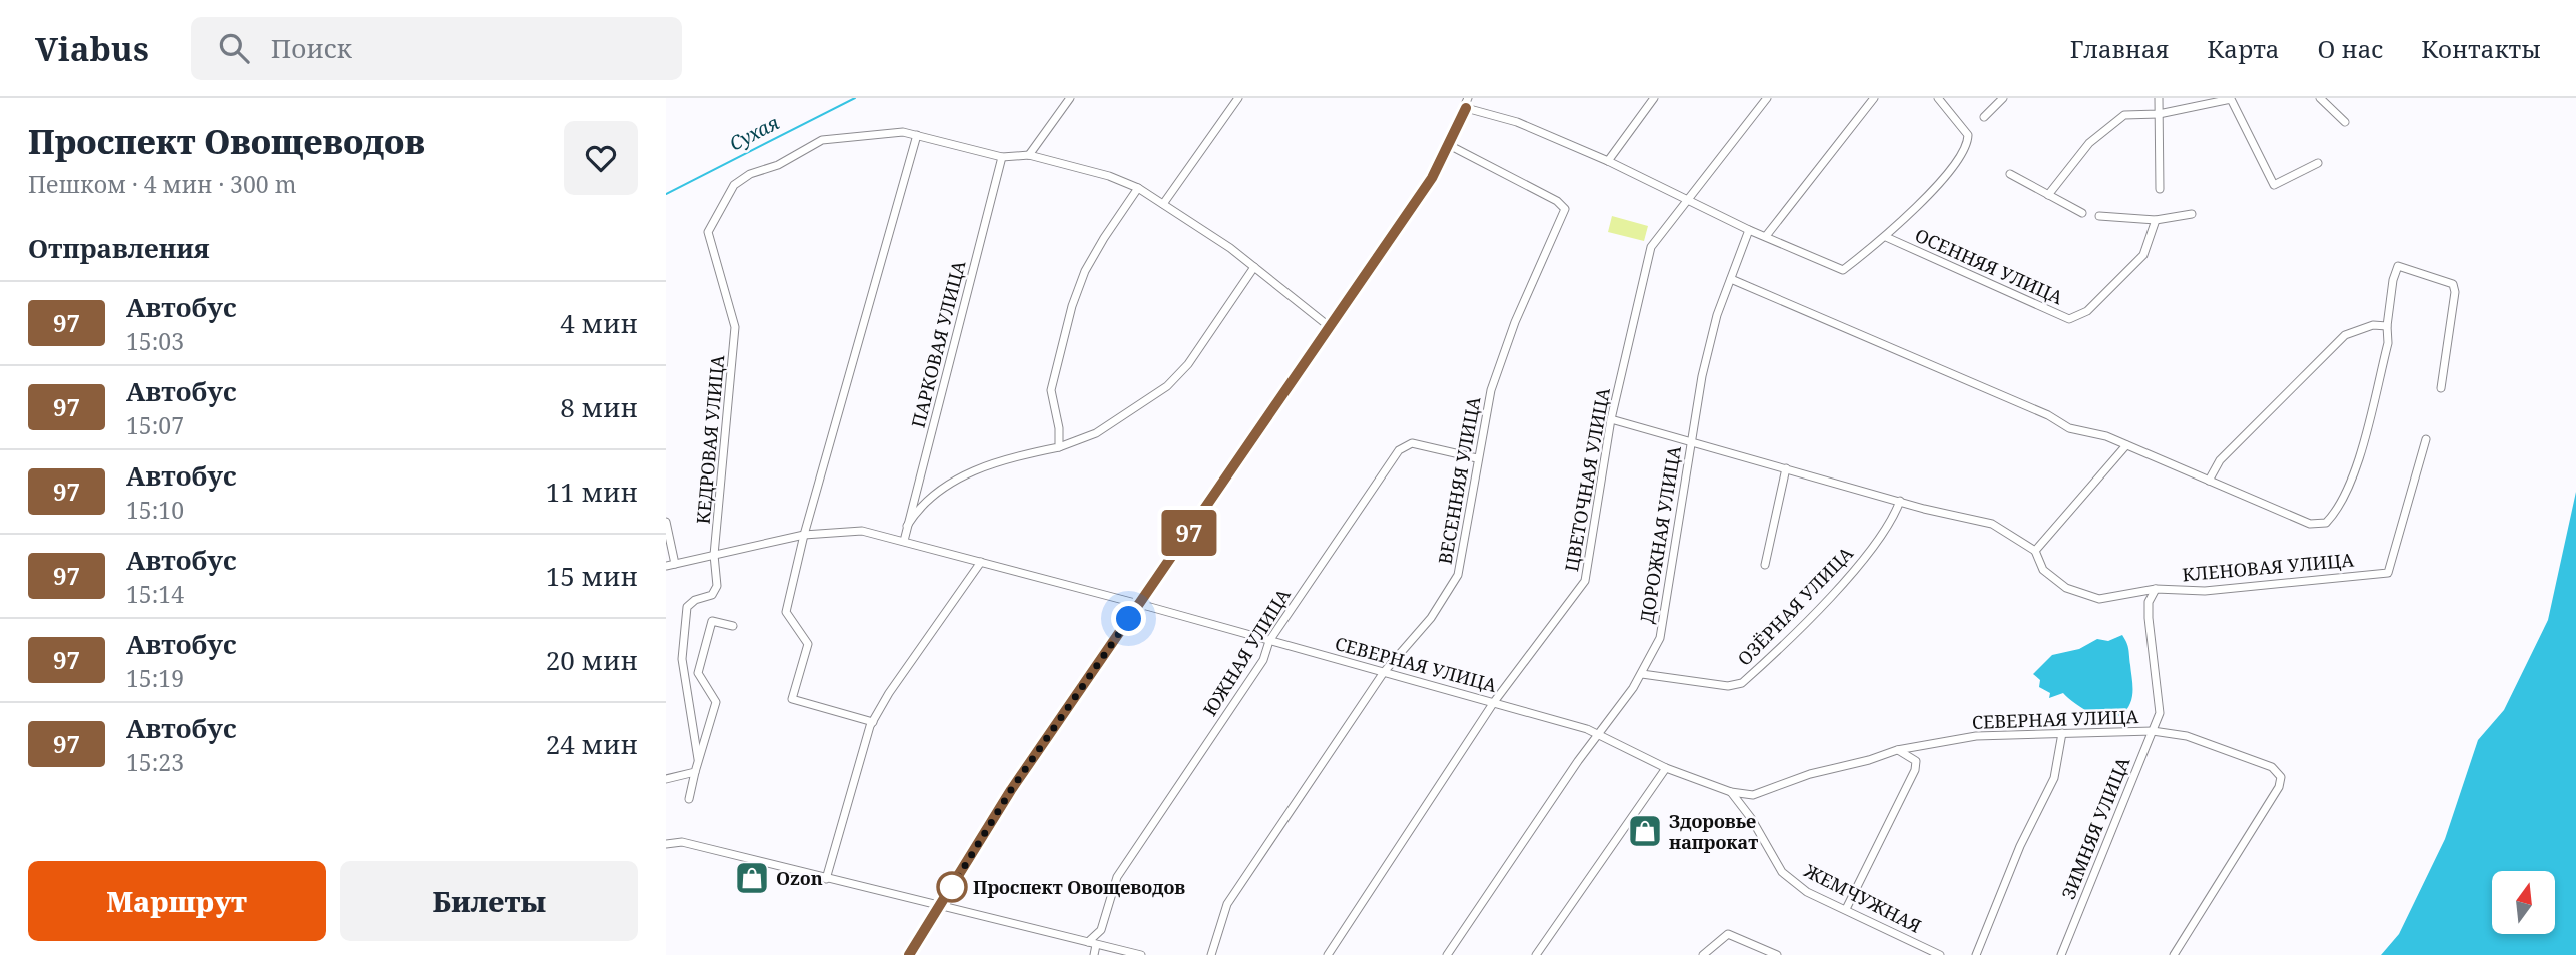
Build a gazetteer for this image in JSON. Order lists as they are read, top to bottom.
{
  "streets": {
    "street": [
      "ОСЕННЯЯ УЛИЦА",
      "ПАРКОВАЯ УЛИЦА",
      "КЕДРОВАЯ УЛИЦА",
      "ЦВЕТОЧНАЯ УЛИЦА",
      "ВЕСЕННЯЯ УЛИЦА",
      "ДОРОЖНАЯ УЛИЦА",
      "КЛЕНОВАЯ УЛИЦА",
      "ОЗЁРНАЯ УЛИЦА",
      "ЮЖНАЯ УЛИЦА",
      "СЕВЕРНАЯ УЛИЦА",
      "ЗИМНЯЯ УЛИЦА",
      "ЖЕМЧУЖНАЯ"
    ]
  },
  "crossings": [
    ["ПАРКОВАЯ УЛИЦА", "СЕВЕРНАЯ УЛИЦА"],
    ["КЕДРОВАЯ УЛИЦА", "СЕВЕРНАЯ УЛИЦА"],
    ["ЦВЕТОЧНАЯ УЛИЦА", "КЛЕНОВАЯ УЛИЦА"],
    ["ЦВЕТОЧНАЯ УЛИЦА", "СЕВЕРНАЯ УЛИЦА"],
    ["ВЕСЕННЯЯ УЛИЦА", "ЮЖНАЯ УЛИЦА"],
    ["ВЕСЕННЯЯ УЛИЦА", "СЕВЕРНАЯ УЛИЦА"],
    ["ДОРОЖНАЯ УЛИЦА", "КЛЕНОВАЯ УЛИЦА"],
    ["ДОРОЖНАЯ УЛИЦА", "ОЗЁРНАЯ УЛИЦА"],
    ["ДОРОЖНАЯ УЛИЦА", "СЕВЕРНАЯ УЛИЦА"],
    ["КЛЕНОВАЯ УЛИЦА", "ОЗЁРНАЯ УЛИЦА"],
    ["КЛЕНОВАЯ УЛИЦА", "ЗИМНЯЯ УЛИЦА"],
    ["ЮЖНАЯ УЛИЦА", "СЕВЕРНАЯ УЛИЦА"],
    ["СЕВЕРНАЯ УЛИЦА", "ЗИМНЯЯ УЛИЦА"],
    ["СЕВЕРНАЯ УЛИЦА", "ЖЕМЧУЖНАЯ"]
  ],
  "water": ["Сухая"],
  "places": {
    "shop": ["Здоровье напрокат", "Ozon"],
    "other": ["Проспект Овощеводов"]
  },
  "lines": ["bus line 97"],
  "north": "top",
  "page": {
    "header": "Viabus",
    "search": "Поиск",
    "nav": [
      "Главная",
      "Карта",
      "О нас",
      "Контакты"
    ],
    "heading": [
      ["Проспект Овощеводов", "Пешком · 4 мин · 300 m"],
      "Отправления"
    ],
    "on_map": "97",
    "list": [
      {
        "mark": "97",
        "name": "Автобус",
        "note": "15:03",
        "value": "4 мин"
      },
      {
        "mark": "97",
        "name": "Автобус",
        "note": "15:07",
        "value": "8 мин"
      },
      {
        "mark": "97",
        "name": "Автобус",
        "note": "15:10",
        "value": "11 мин"
      },
      {
        "mark": "97",
        "name": "Автобус",
        "note": "15:14",
        "value": "15 мин"
      },
      {
        "mark": "97",
        "name": "Автобус",
        "note": "15:19",
        "value": "20 мин"
      },
      {
        "mark": "97",
        "name": "Автобус",
        "note": "15:23",
        "value": "24 мин"
      }
    ],
    "buttons": ["Маршрут", "Билеты"]
  }
}
